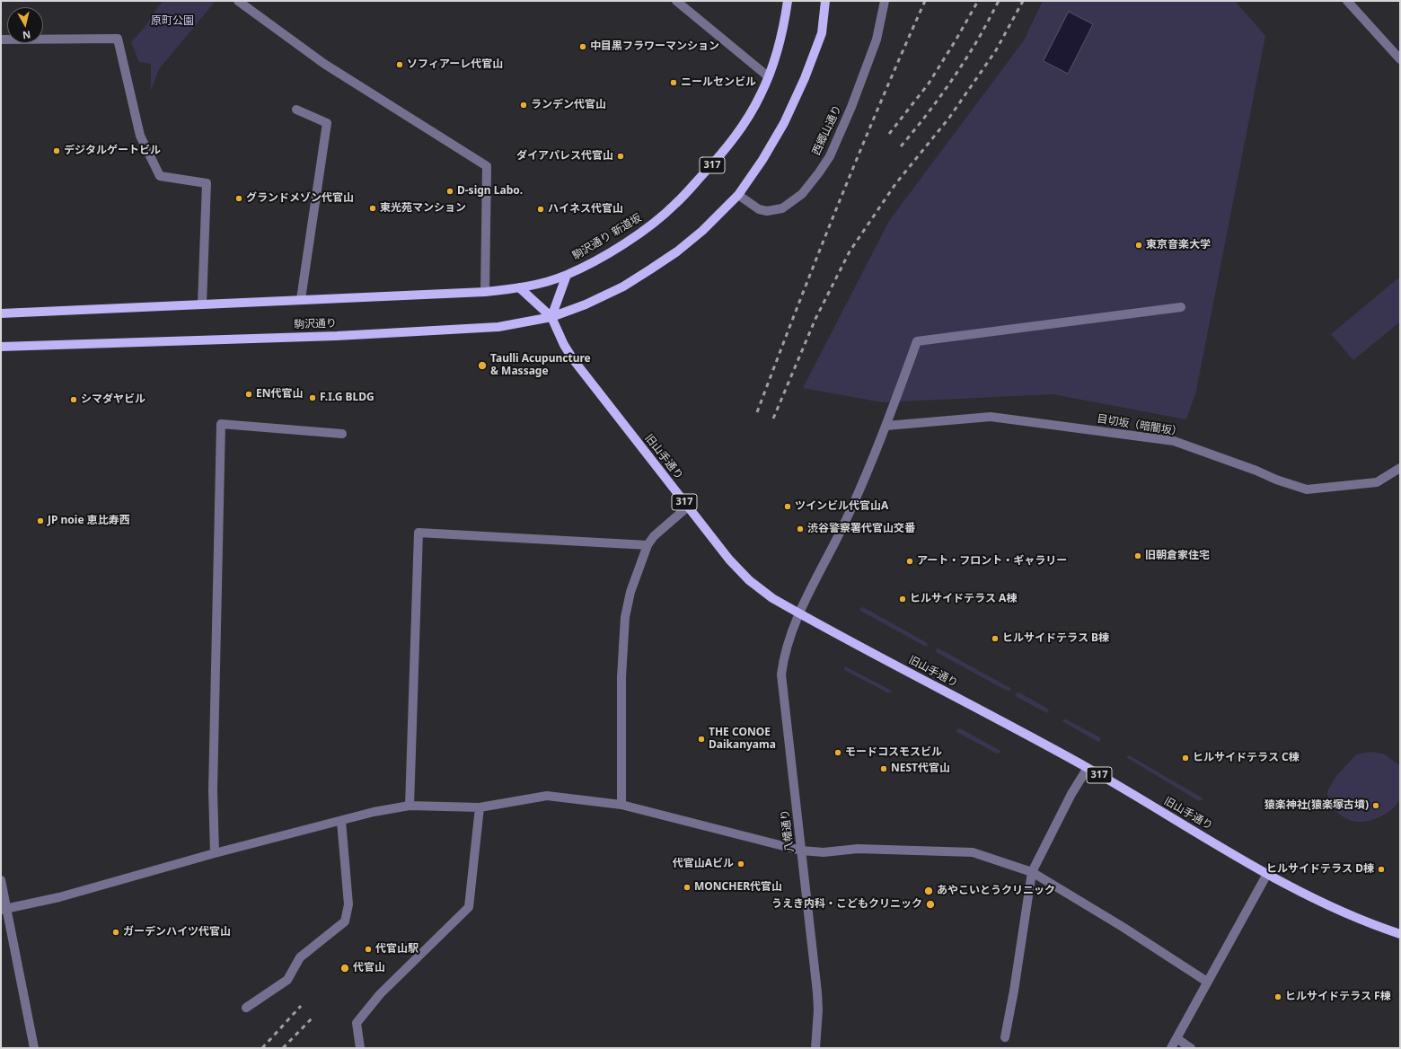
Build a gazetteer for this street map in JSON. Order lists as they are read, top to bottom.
{
  "streets": {
    "main road": [
      "317",
      "駒沢通り 新道坂",
      "駒沢通り",
      "旧山手通り"
    ],
    "street": ["西郷山通り", "目切坂（暗闇坂）", "八幡通り"]
  },
  "crossings": [
    ["西郷山通り", "駒沢通り"],
    ["317", "駒沢通り 新道坂"],
    ["317", "旧山手通り"],
    ["駒沢通り", "旧山手通り"],
    ["目切坂（暗闇坂）", "八幡通り"],
    ["旧山手通り", "八幡通り"]
  ],
  "parks": ["原町公園"],
  "places": [
    "中目黒フラワーマンション",
    "ソフィアーレ代官山",
    "ニールセンビル",
    "ランデン代官山",
    "デジタルゲートビル",
    "ダイアパレス代官山",
    "D-sign Labo.",
    "グランドメゾン代官山",
    "東光苑マンション",
    "ハイネス代官山",
    "東京音楽大学",
    "Taulli Acupuncture & Massage",
    "EN代官山",
    "F.I.G BLDG",
    "シマダヤビル",
    "ツインビル代官山A",
    "JP noie 恵比寿西",
    "渋谷警察署代官山交番",
    "旧朝倉家住宅",
    "アート・フロント・ギャラリー",
    "ヒルサイドテラス A棟",
    "ヒルサイドテラス B棟",
    "THE CONOE Daikanyama",
    "モードコスモスビル",
    "ヒルサイドテラス C棟",
    "NEST代官山",
    "猿楽神社(猿楽塚古墳)",
    "代官山Aビル",
    "ヒルサイドテラス D棟",
    "MONCHER代官山",
    "あやこいとうクリニック",
    "うえき内科・こどもクリニック",
    "ガーデンハイツ代官山",
    "代官山駅",
    "代官山",
    "ヒルサイドテラス F棟"
  ],
  "north": "bottom"
}
